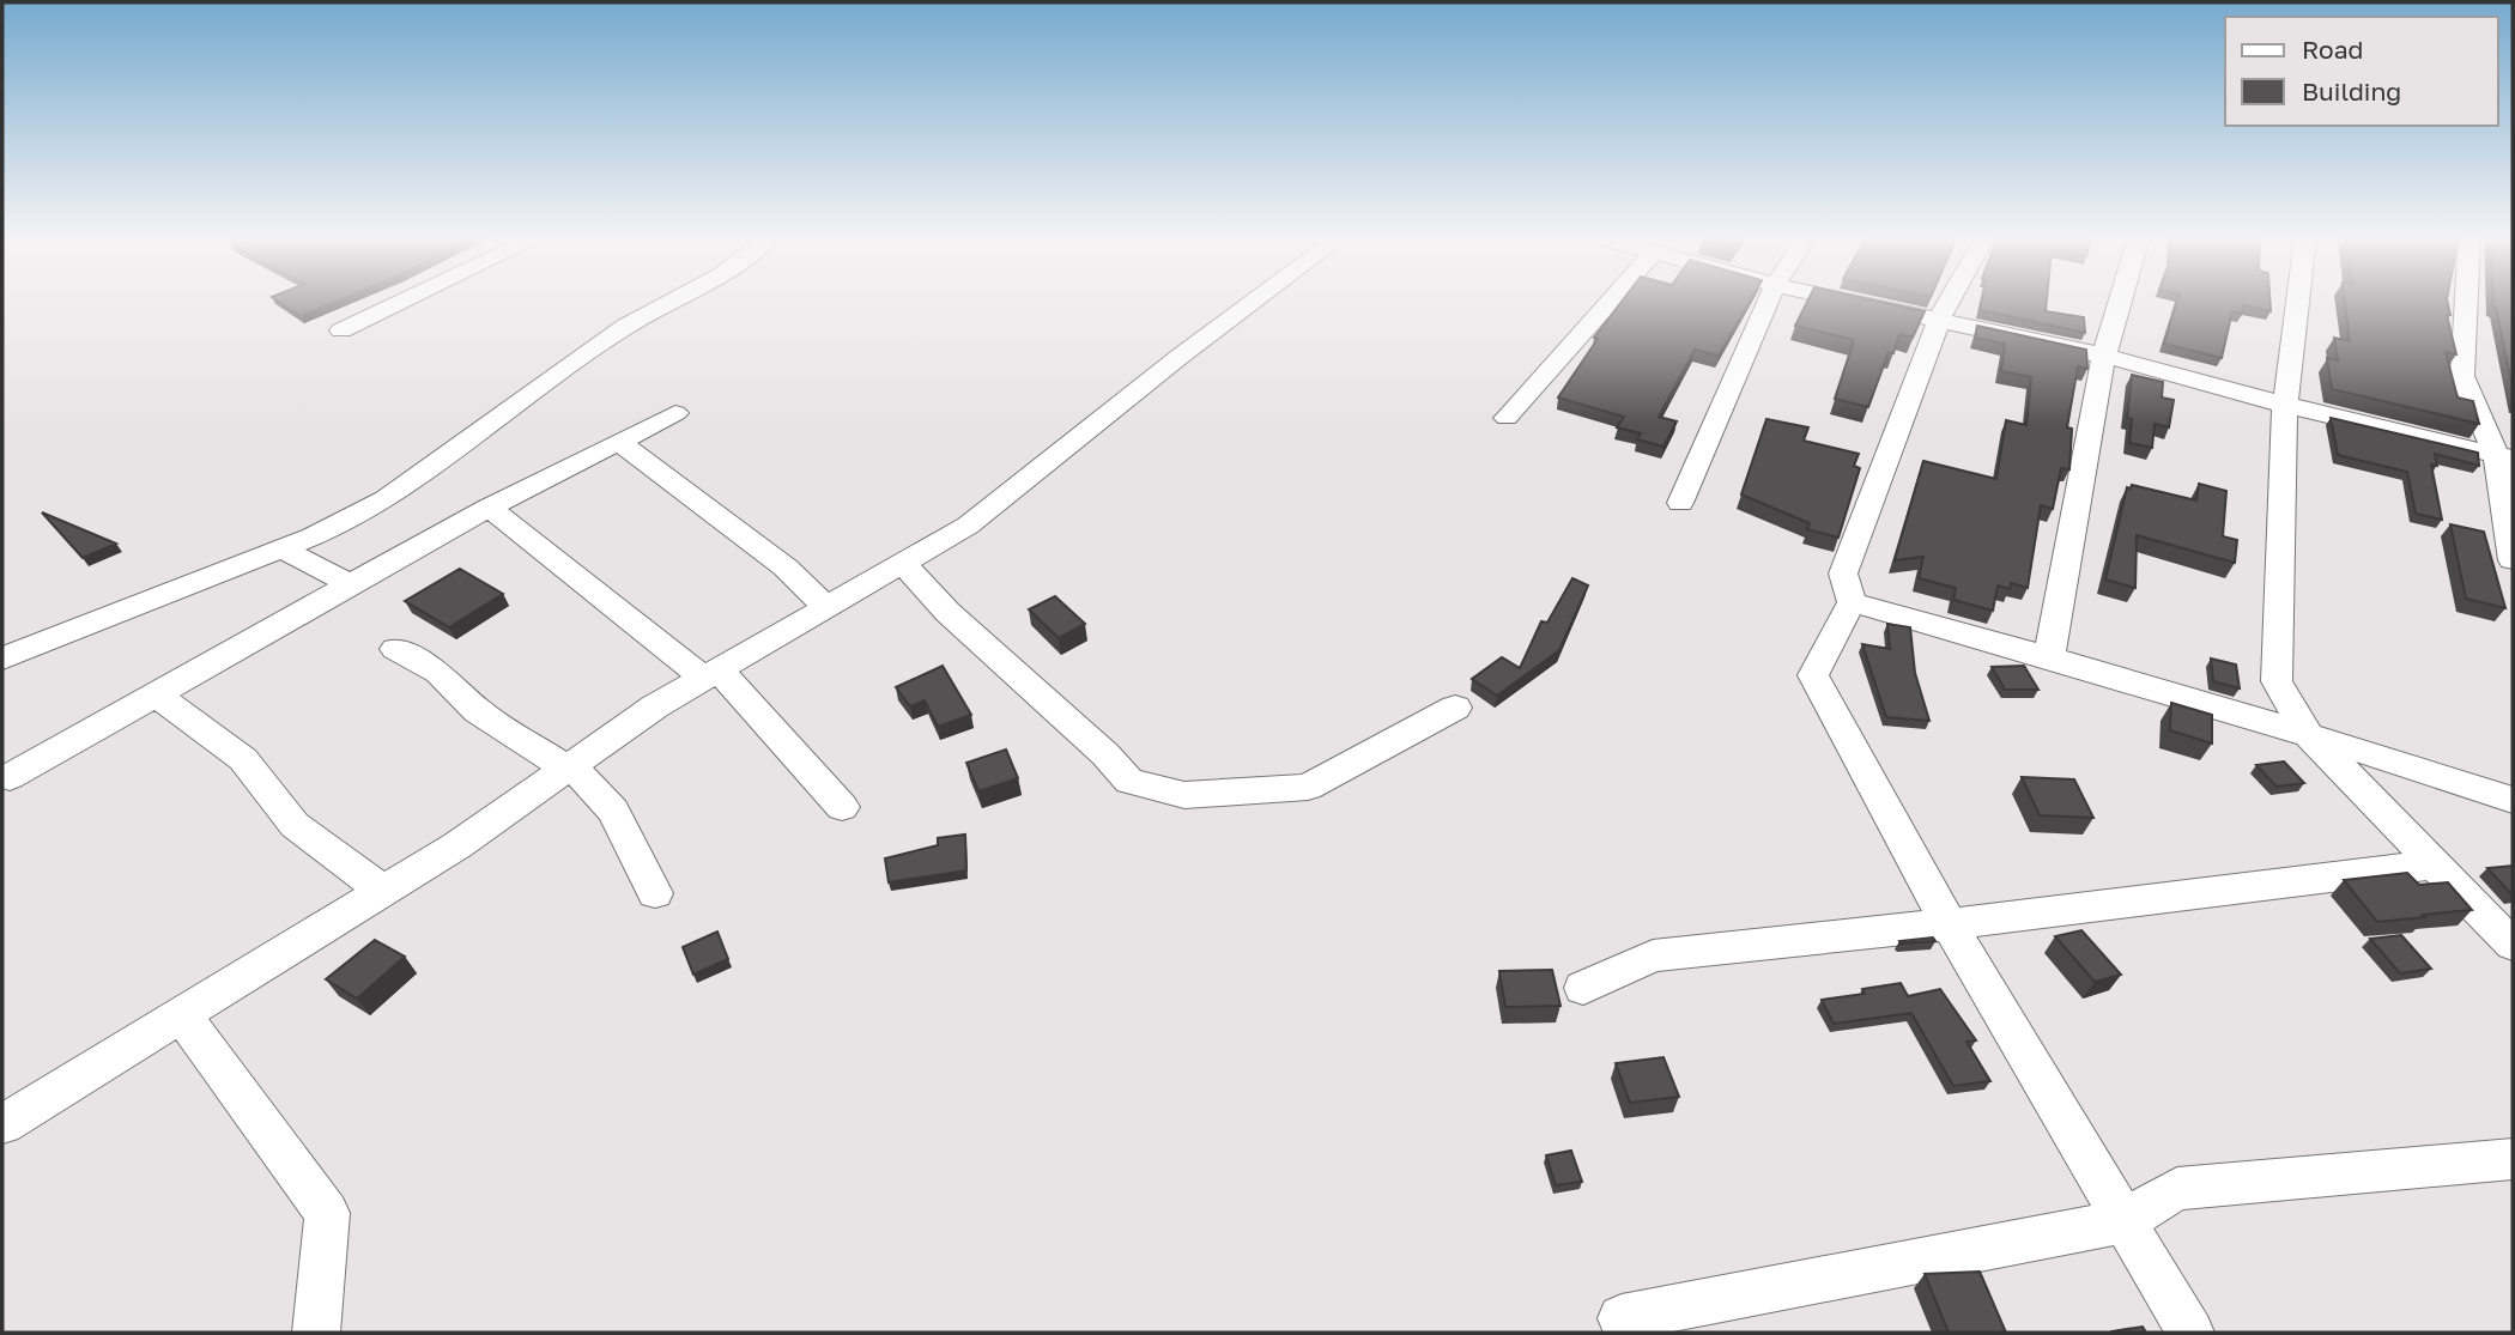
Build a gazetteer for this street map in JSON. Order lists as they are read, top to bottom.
{
  "legend": ["Road", "Building"]
}
